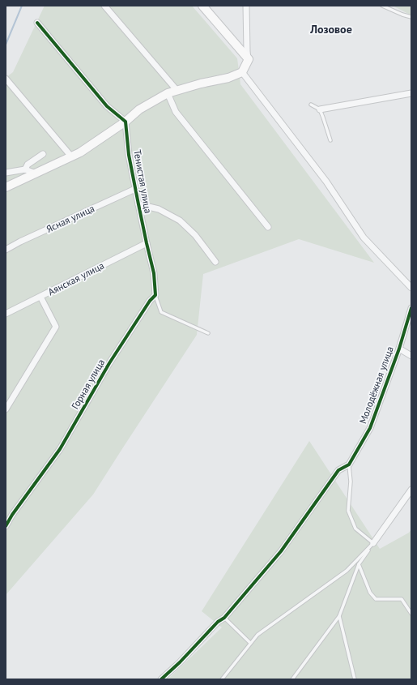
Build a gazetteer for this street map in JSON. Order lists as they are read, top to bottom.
{
  "streets": {
    "street": [
      "Тенистая улица",
      "Ясная улица",
      "Аянская улица",
      "Горная улица",
      "Молодёжная улица"
    ]
  },
  "crossings": [
    ["Тенистая улица", "Ясная улица"],
    ["Тенистая улица", "Аянская улица"]
  ],
  "districts": ["Лозовое"]
}
